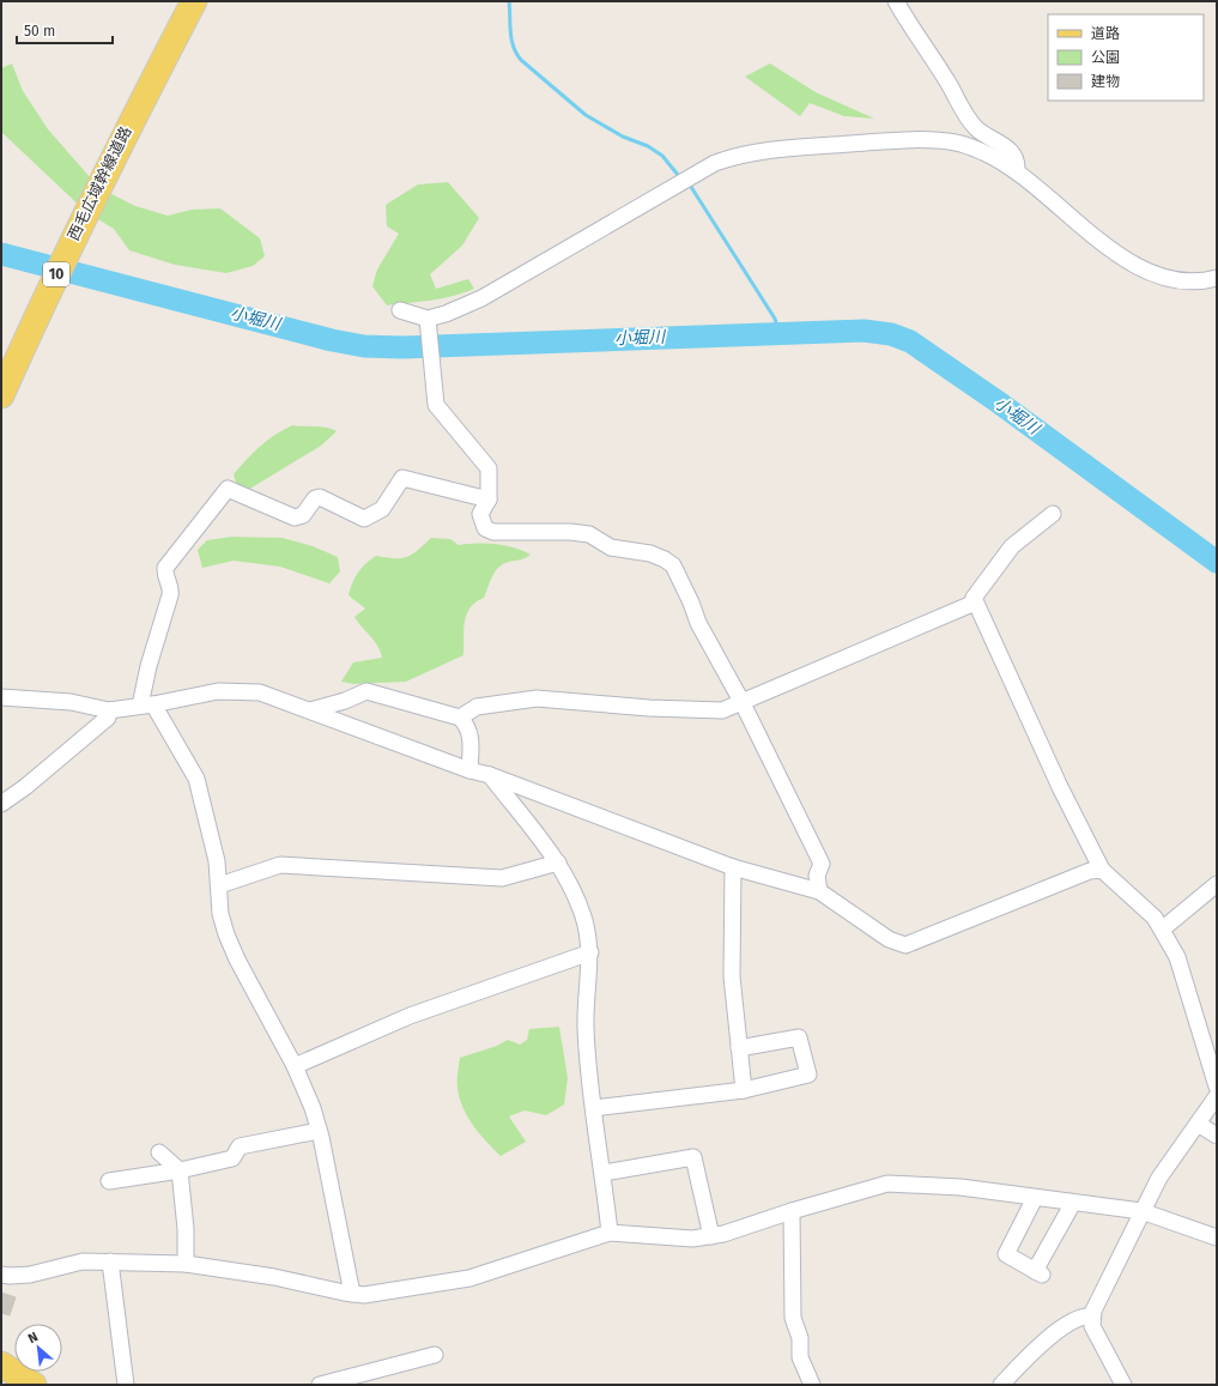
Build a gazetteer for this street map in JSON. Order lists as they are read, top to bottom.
{
  "streets": {
    "main road": ["西毛広域幹線道路", "10"]
  },
  "water": ["小堀川"],
  "legend": ["道路", "公園", "建物"],
  "scale_bar": "50 m",
  "north": "top left"
}
